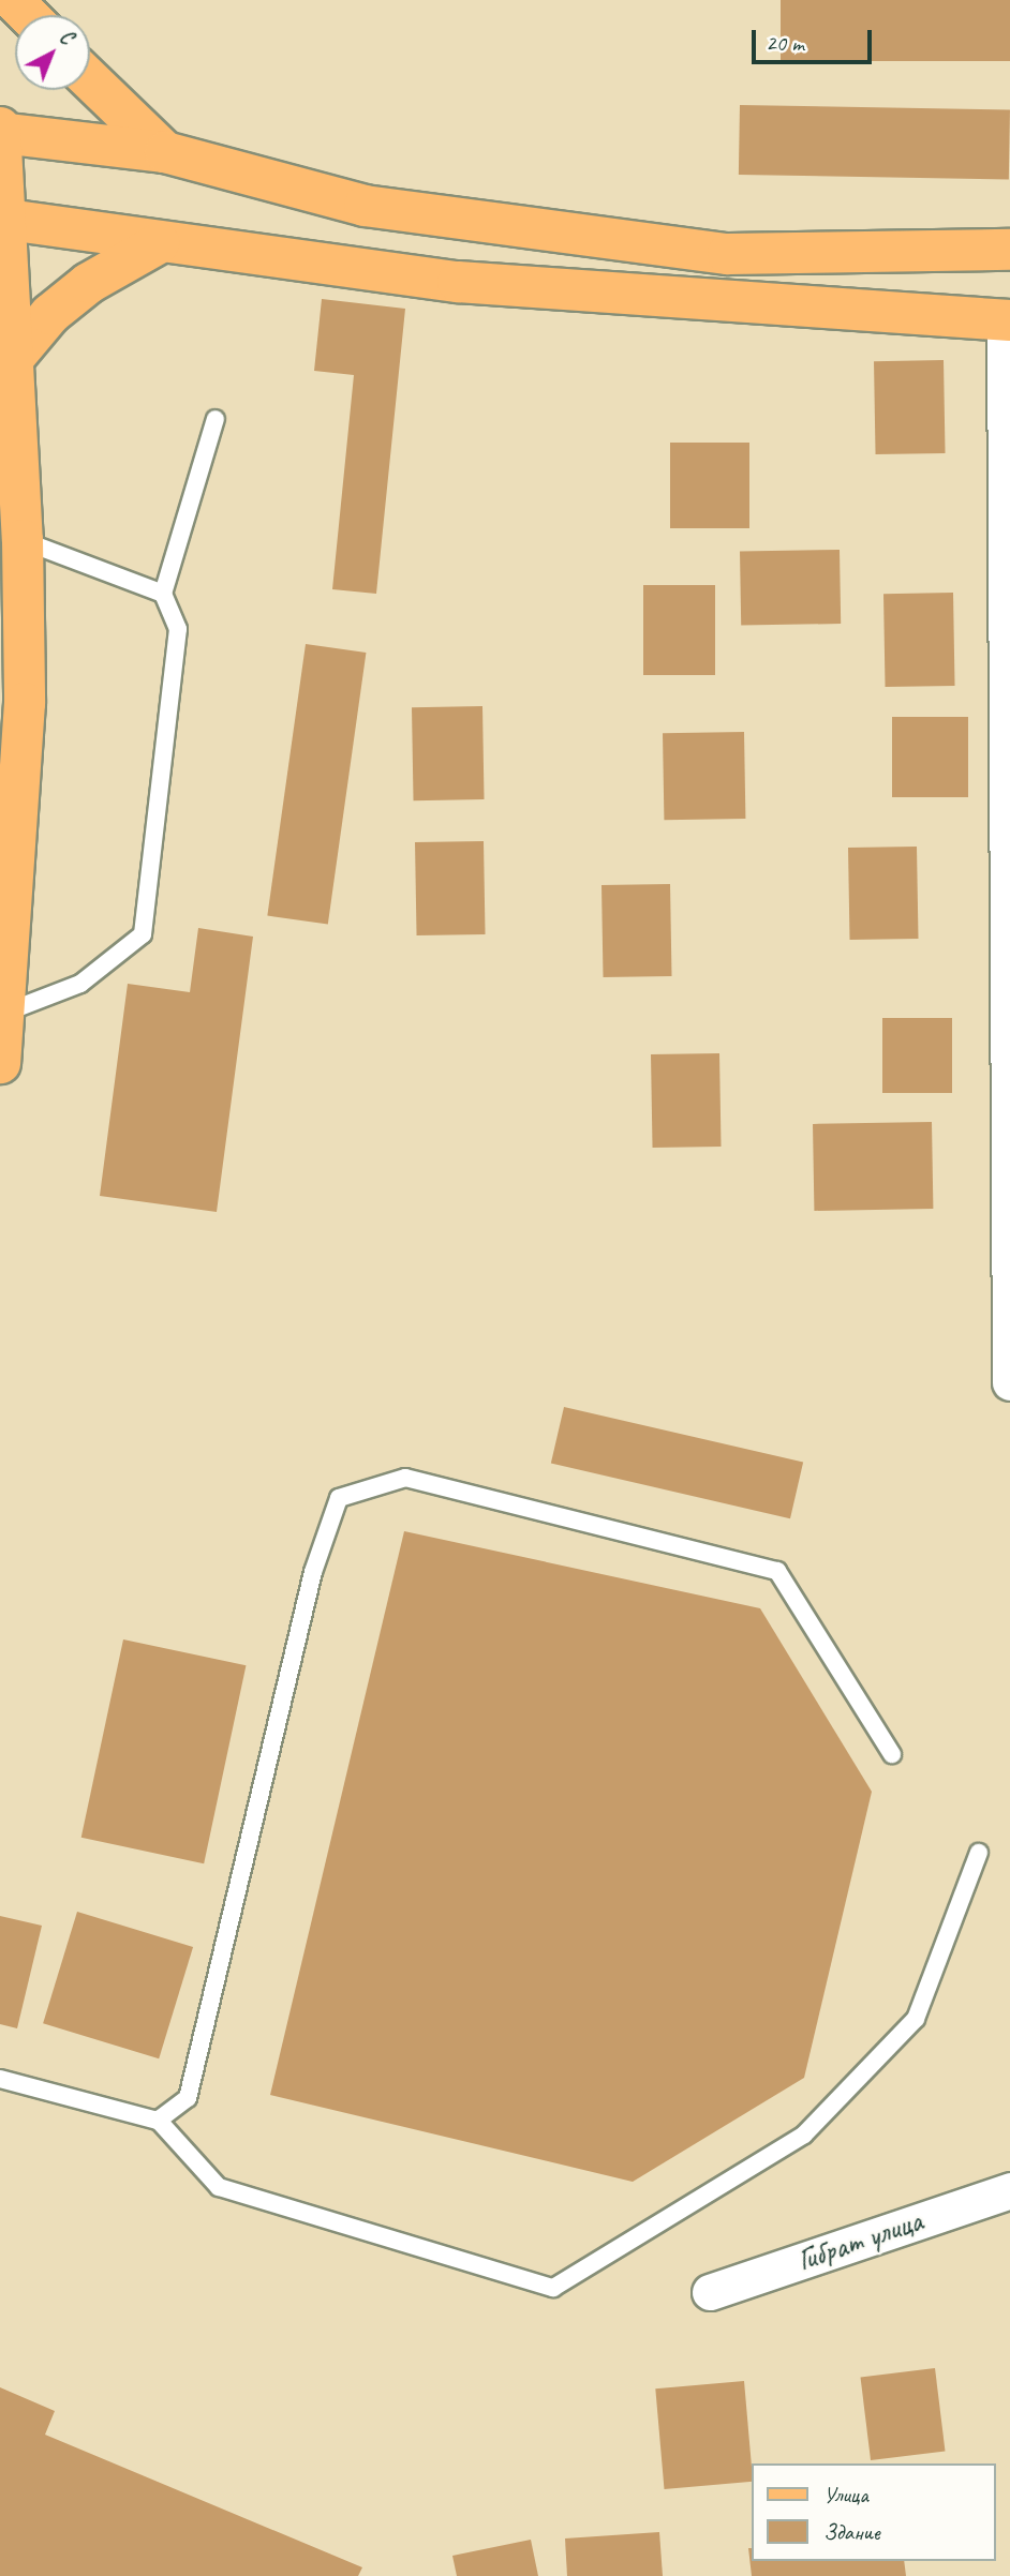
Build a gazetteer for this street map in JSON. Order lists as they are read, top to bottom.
{
  "streets": {
    "street": ["Гибрат улица"]
  },
  "legend": ["Улица", "Здание"],
  "scale_bar": "20 m",
  "north": "top right"
}
